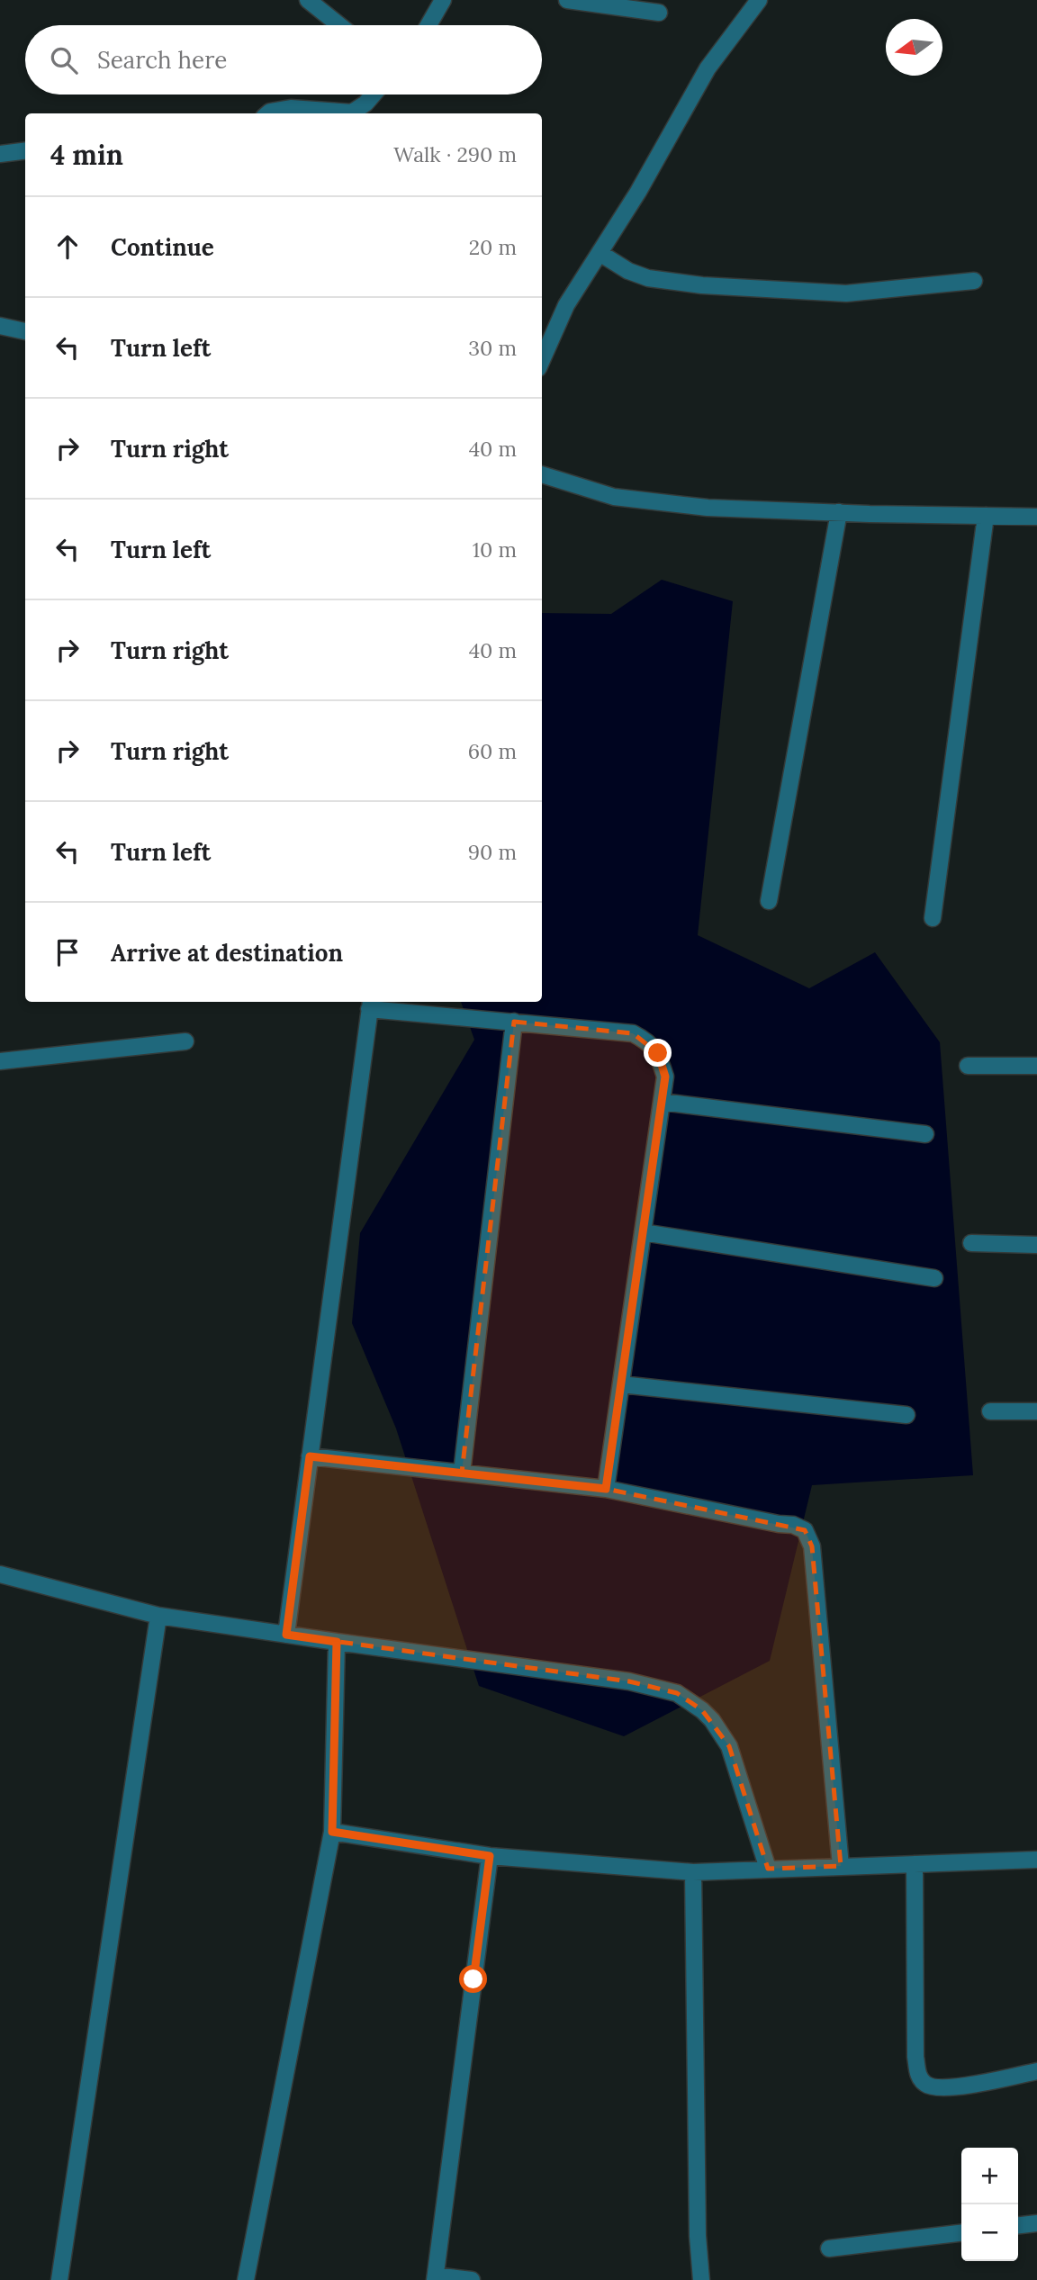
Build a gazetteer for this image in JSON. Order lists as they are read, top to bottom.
{
  "north": "left",
  "page": {
    "search": "Search here",
    "heading": ["4 min", "Walk · 290 m"],
    "list": [
      ["Continue", "20 m"],
      ["Turn left", "30 m"],
      ["Turn right", "40 m"],
      ["Turn left", "10 m"],
      ["Turn right", "40 m"],
      ["Turn right", "60 m"],
      ["Turn left", "90 m"],
      "Arrive at destination"
    ],
    "map_buttons": ["+", "−"]
  }
}
